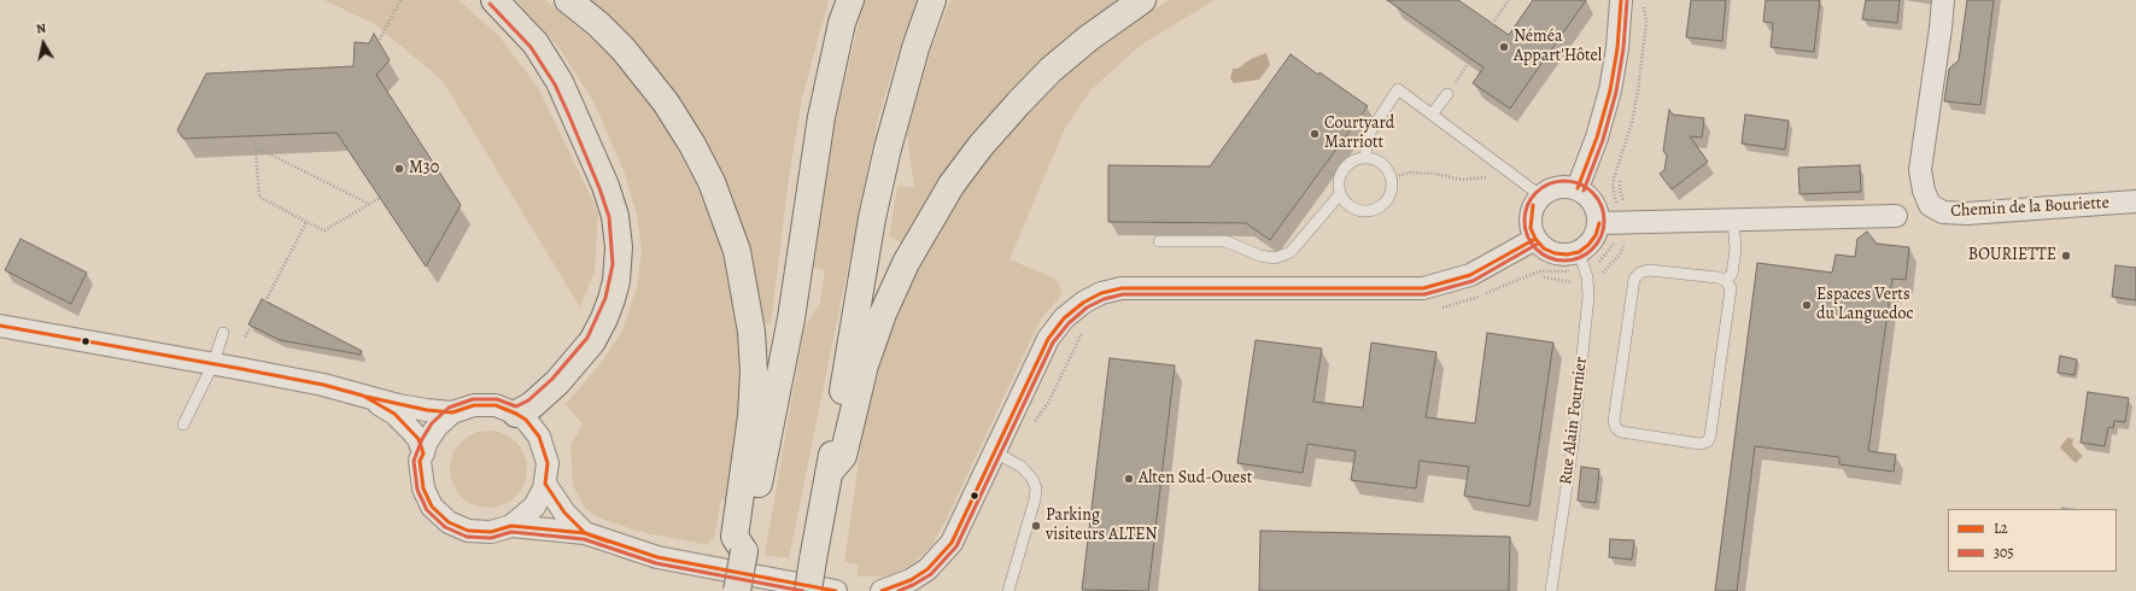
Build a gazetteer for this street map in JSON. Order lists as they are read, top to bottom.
{
  "streets": {
    "street": ["Chemin de la Bouriette"],
    "lane": ["Rue Alain Fournier"]
  },
  "places": [
    "Néméa Appart'Hôtel",
    "Courtyard Marriott",
    "M30",
    "BOURIETTE",
    "Espaces Verts du Languedoc",
    "Alten Sud-Ouest",
    "Parking visiteurs ALTEN"
  ],
  "lines": ["transit line L2", "transit line 305"],
  "legend": ["L2", "305"],
  "north": "top"
}
